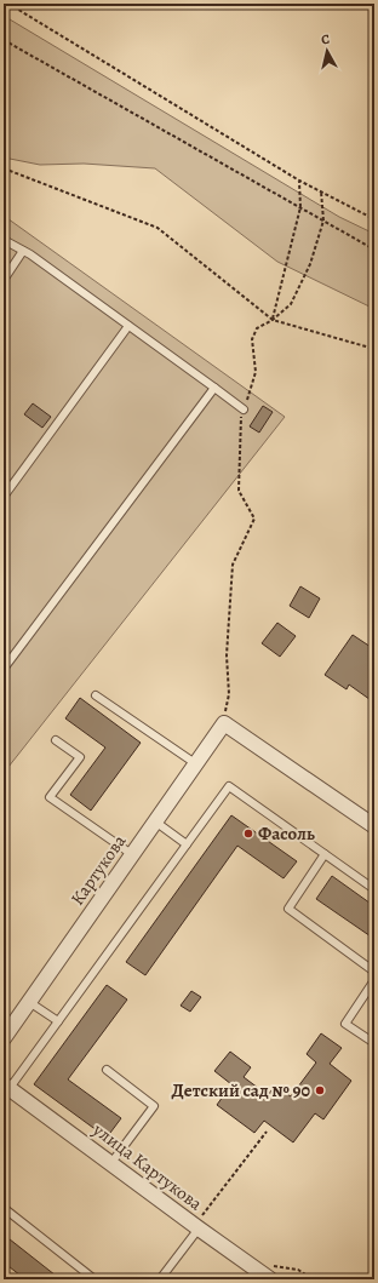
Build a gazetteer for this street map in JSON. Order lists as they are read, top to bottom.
{
  "streets": {
    "street": ["Картукова", "улица Картукова"]
  },
  "places": ["Фасоль", "Детский сад № 90"],
  "north": "top"
}
